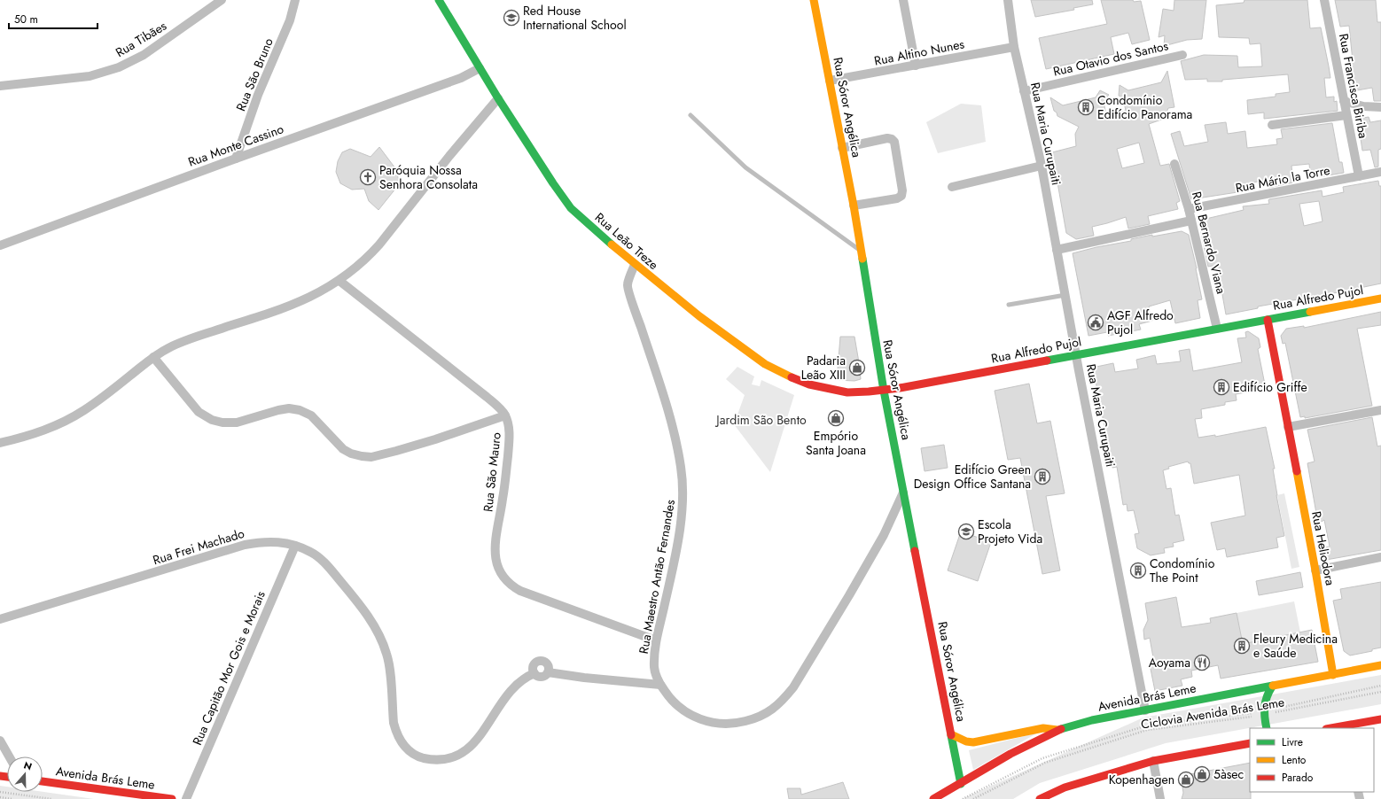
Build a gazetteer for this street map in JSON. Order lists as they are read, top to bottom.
{
  "streets": {
    "main road": [
      "Rua Sóror Angélica",
      "Rua Leão Treze",
      "Rua Alfredo Pujol",
      "Rua Heliodora",
      "Avenida Brás Leme"
    ],
    "street": [
      "Rua Tibães",
      "Rua Altino Nunes",
      "Rua Otavio dos Santos",
      "Rua São Bruno",
      "Rua Francisca Biriba",
      "Rua Maria Curupaiti",
      "Rua Monte Cassino",
      "Rua Mário la Torre",
      "Rua Bernardo Viana",
      "Rua São Mauro",
      "Rua Frei Machado",
      "Rua Maestro Antão Fernandes",
      "Rua Capitão Mor Gois e Morais"
    ],
    "path": ["Ciclovia Avenida Brás Leme"]
  },
  "crossings": [
    ["Rua Altino Nunes", "Rua Sóror Angélica"],
    ["Rua Altino Nunes", "Rua Maria Curupaiti"],
    ["Rua Otavio dos Santos", "Rua Maria Curupaiti"],
    ["Rua São Bruno", "Rua Monte Cassino"],
    ["Rua Francisca Biriba", "Rua Mário la Torre"],
    ["Rua Sóror Angélica", "Rua Leão Treze"],
    ["Rua Sóror Angélica", "Rua Alfredo Pujol"],
    ["Rua Sóror Angélica", "Rua Maestro Antão Fernandes"],
    ["Rua Sóror Angélica", "Avenida Brás Leme"],
    ["Rua Maria Curupaiti", "Rua Alfredo Pujol"],
    ["Rua Maria Curupaiti", "Avenida Brás Leme"],
    ["Rua Monte Cassino", "Rua Leão Treze"],
    ["Rua Mário la Torre", "Rua Bernardo Viana"],
    ["Rua Leão Treze", "Rua Alfredo Pujol"],
    ["Rua Leão Treze", "Rua Maestro Antão Fernandes"],
    ["Rua Bernardo Viana", "Rua Alfredo Pujol"],
    ["Rua Alfredo Pujol", "Rua Heliodora"],
    ["Rua São Mauro", "Rua Maestro Antão Fernandes"],
    ["Rua Frei Machado", "Rua Capitão Mor Gois e Morais"],
    ["Rua Heliodora", "Avenida Brás Leme"]
  ],
  "parks": ["Jardim São Bento"],
  "places": {
    "school or university": ["Red House International School", "Escola Projeto Vida"],
    "building": [
      "Condomínio Edifício Panorama",
      "Edifício Griffe",
      "Edifício Green Design Office Santana",
      "Condomínio The Point",
      "Fleury Medicina e Saúde"
    ],
    "church": ["Paróquia Nossa Senhora Consolata"],
    "public building": ["AGF Alfredo Pujol"],
    "shop": [
      "Padaria Leão XIII",
      "Empório Santa Joana",
      "5àsec",
      "Kopenhagen"
    ],
    "restaurant": ["Aoyama"]
  },
  "legend": ["Livre", "Lento", "Parado"],
  "scale_bar": "50 m",
  "north": "top"
}
